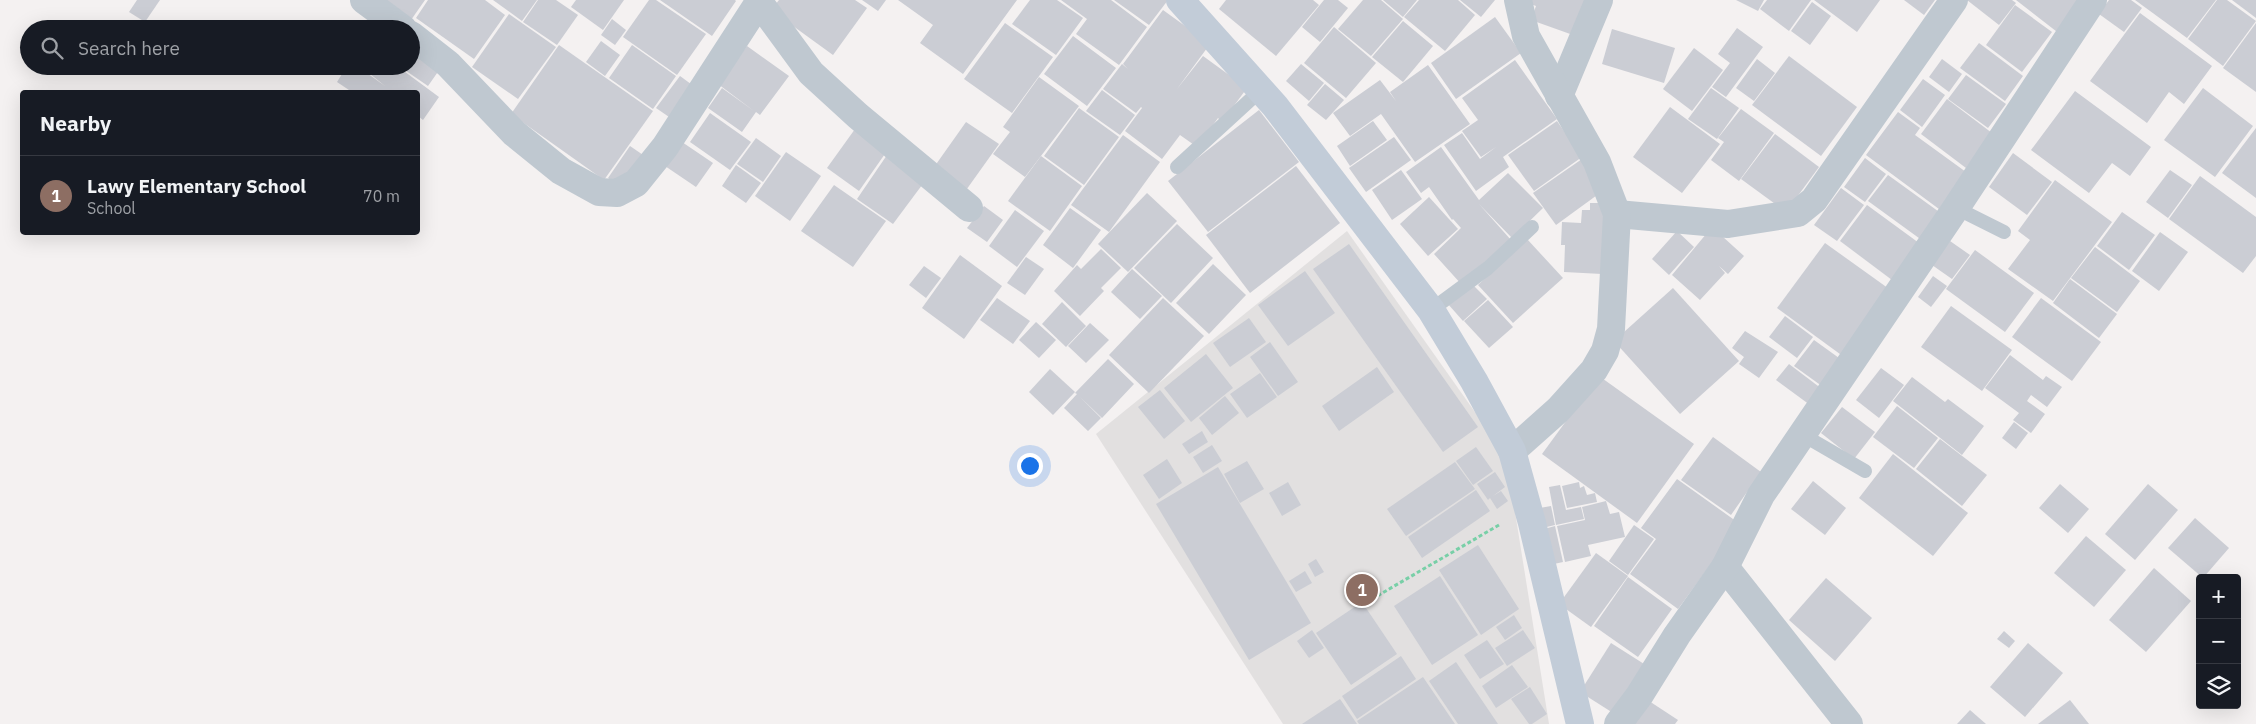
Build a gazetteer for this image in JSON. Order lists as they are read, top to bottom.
{
  "page": {
    "search": "Search here",
    "heading": "Nearby",
    "list": [
      {
        "mark": "1",
        "name": "Lawy Elementary School",
        "note": "School",
        "value": "70 m"
      }
    ],
    "pins": "1",
    "map_buttons": ["+", "−"]
  }
}
